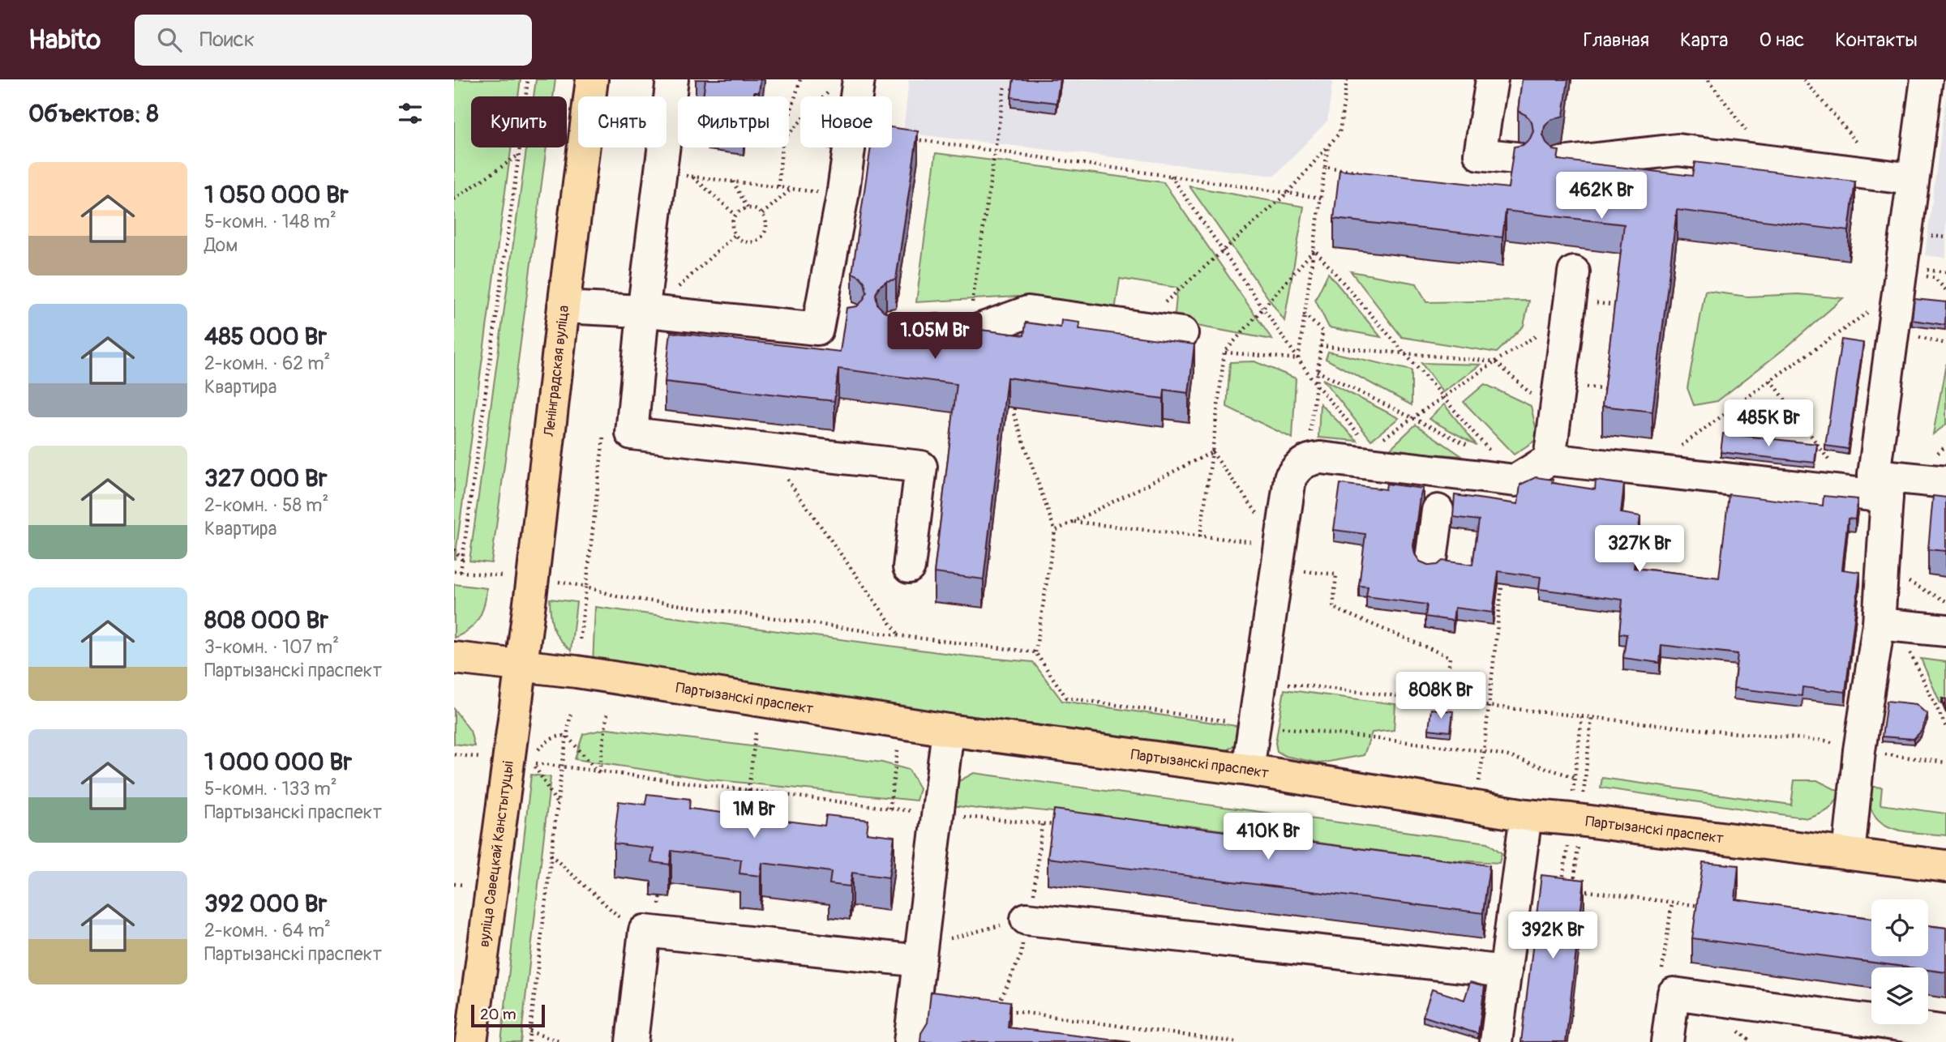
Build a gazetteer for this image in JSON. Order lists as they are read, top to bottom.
{
  "streets": {
    "main road": ["Ленінградская вуліца", "Партызанскі праспект", "вуліца Савецкай Канстытуцыі"]
  },
  "crossings": [
    ["Ленінградская вуліца", "Партызанскі праспект"],
    ["Ленінградская вуліца", "вуліца Савецкай Канстытуцыі"],
    ["Партызанскі праспект", "вуліца Савецкай Канстытуцыі"]
  ],
  "scale_bar": "20 m",
  "page": {
    "header": "Habito",
    "search": "Поиск",
    "nav": [
      "Главная",
      "Карта",
      "О нас",
      "Контакты"
    ],
    "heading": "Объектов: 8",
    "chip": [
      "Купить",
      "Снять",
      "Фильтры",
      "Новое"
    ],
    "list": [
      {
        "name": "1 050 000 Br",
        "note": "5-комн. · 148 m² · Дом"
      },
      {
        "name": "485 000 Br",
        "note": "2-комн. · 62 m² · Квартира"
      },
      {
        "name": "327 000 Br",
        "note": "2-комн. · 58 m² · Квартира"
      },
      {
        "name": "808 000 Br",
        "note": "3-комн. · 107 m² · Партызанскі праспект"
      },
      {
        "name": "1 000 000 Br",
        "note": "5-комн. · 133 m² · Партызанскі праспект"
      },
      {
        "name": "392 000 Br",
        "note": "2-комн. · 64 m² · Партызанскі праспект"
      }
    ],
    "price": [
      "462K Br",
      "1.05M Br",
      "485K Br",
      "327K Br",
      "808K Br",
      "1M Br",
      "410K Br",
      "392K Br"
    ],
    "scale": "20 m"
  }
}
